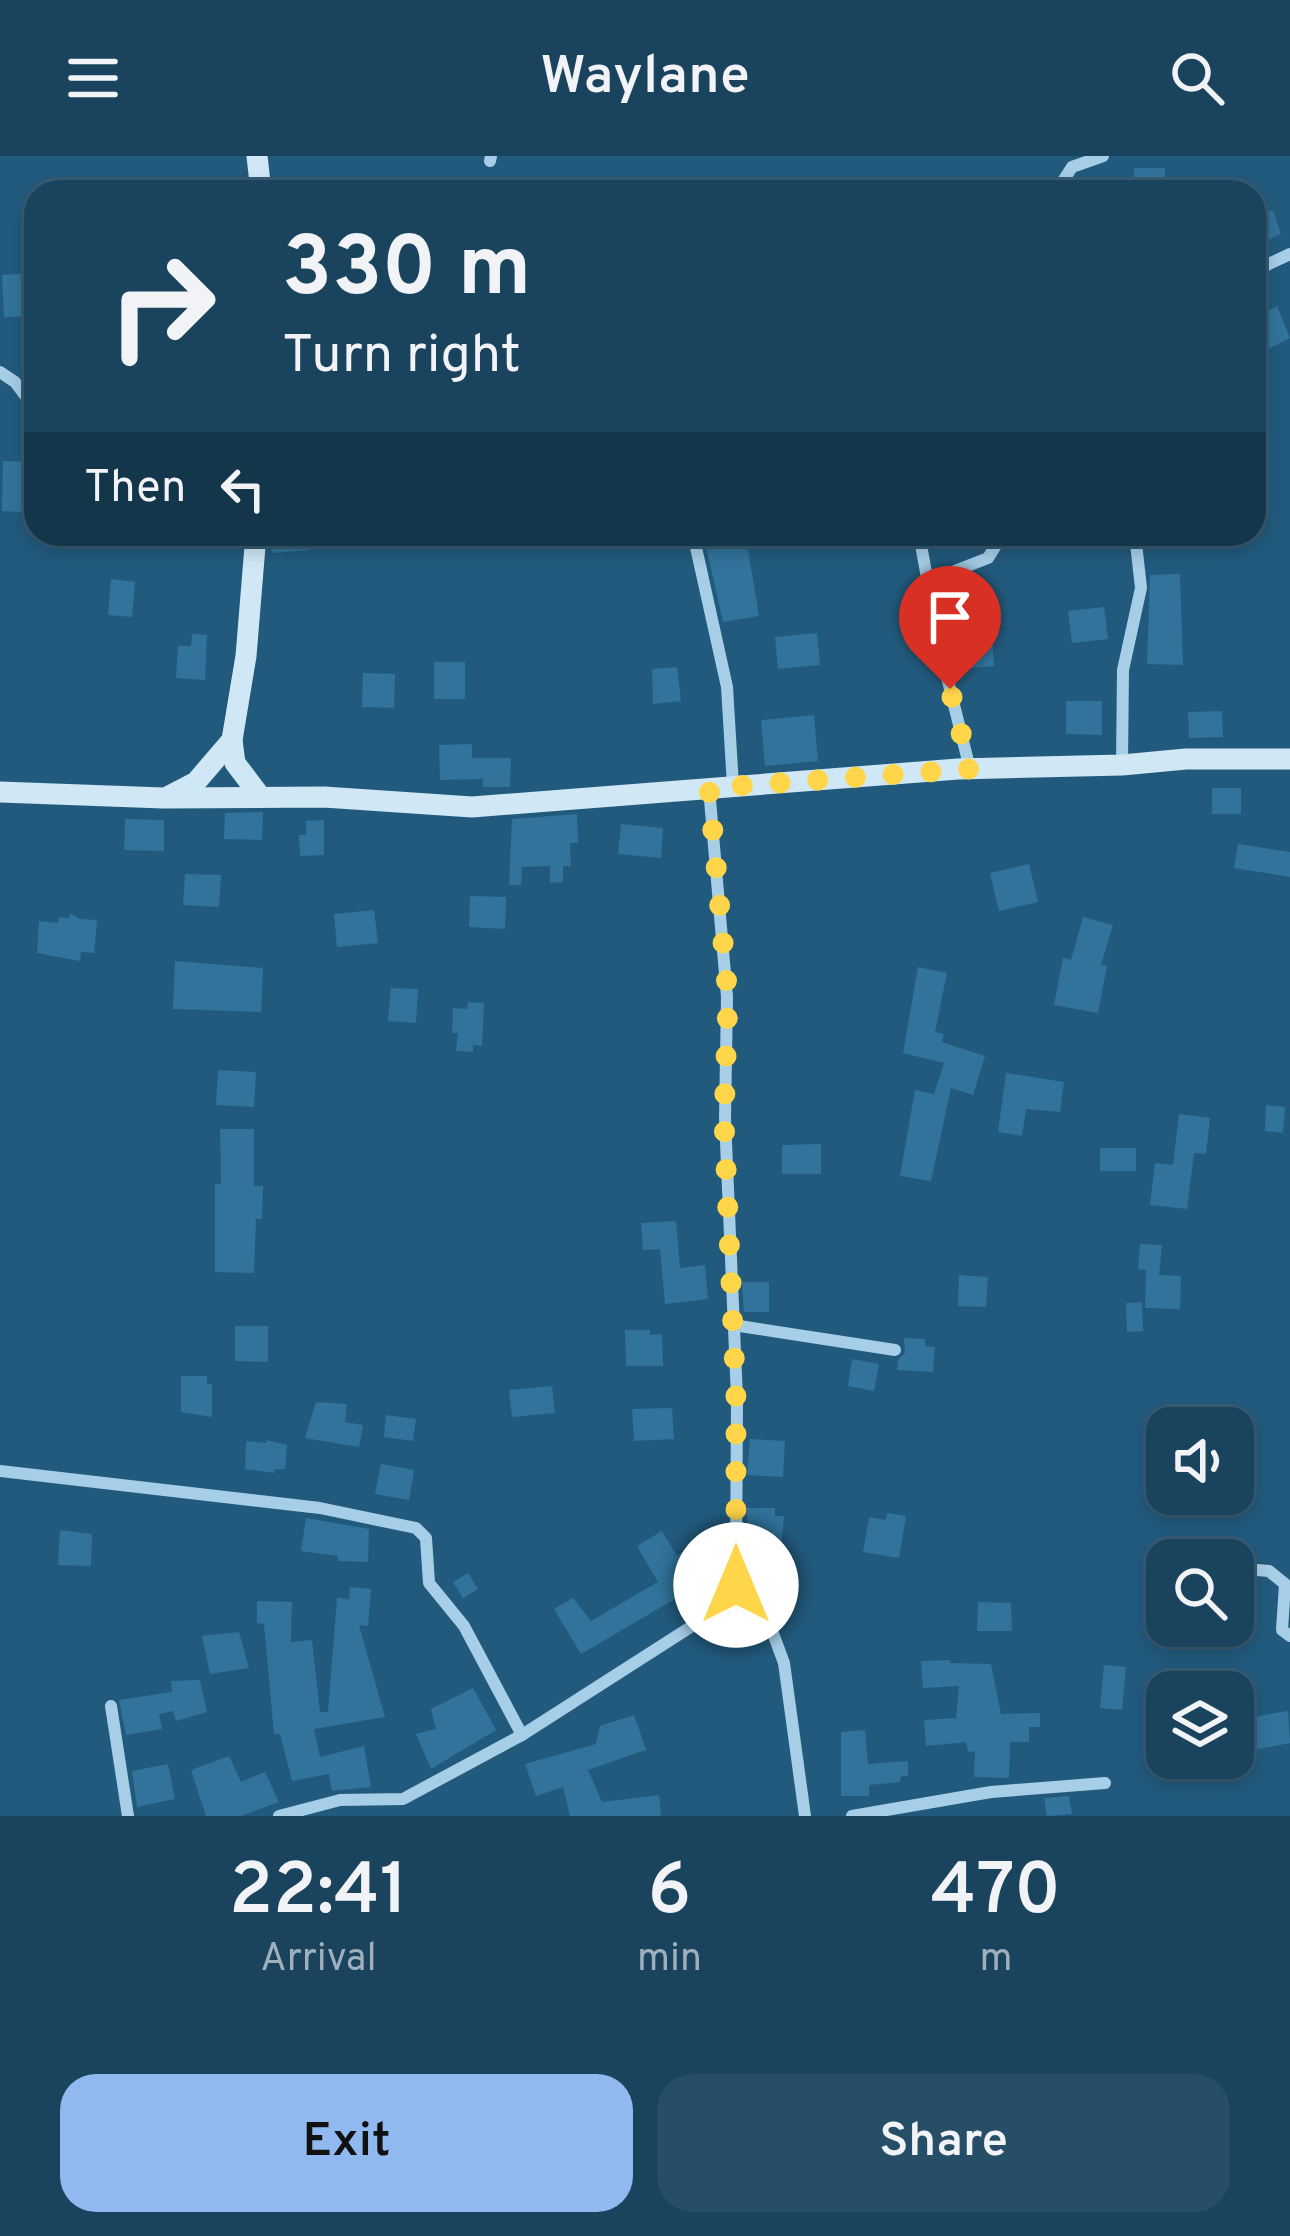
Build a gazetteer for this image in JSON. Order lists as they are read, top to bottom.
{
  "page": {
    "header": "Waylane",
    "turn": ["330 m", "Turn right"],
    "then": "Then",
    "eta": [
      "22:41",
      "Arrival",
      "6",
      "min",
      "470",
      "m"
    ],
    "buttons": ["Exit", "Share"]
  }
}
